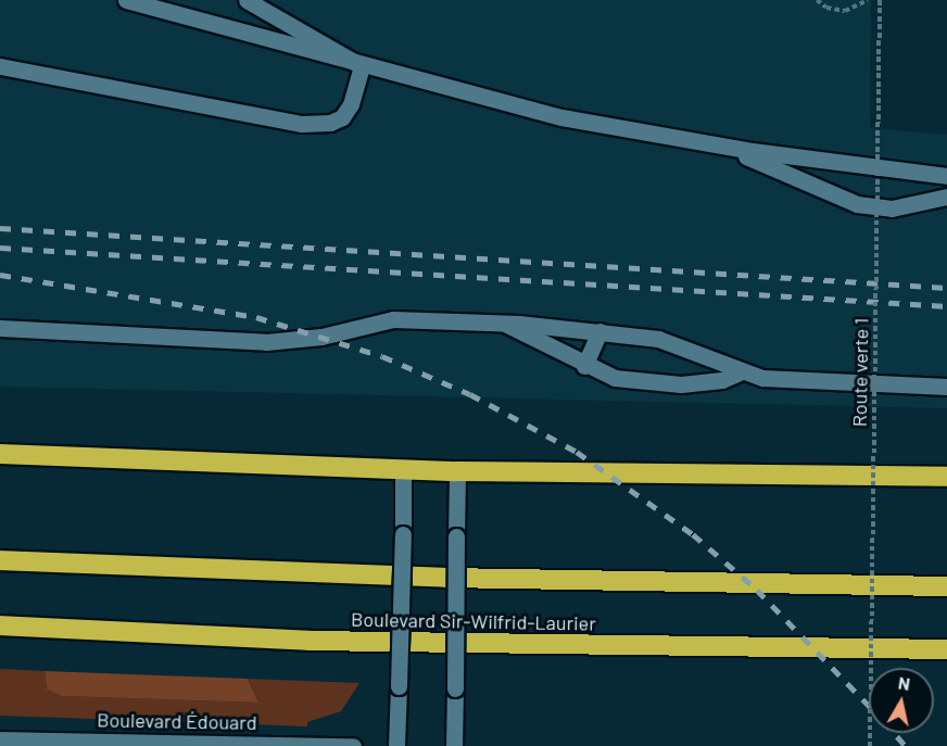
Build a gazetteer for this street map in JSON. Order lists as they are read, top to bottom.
{
  "streets": {
    "highway": ["Boulevard Sir-Wilfrid-Laurier"],
    "street": ["Boulevard Édouard"],
    "path": ["Route verte 1"]
  },
  "north": "top"
}
